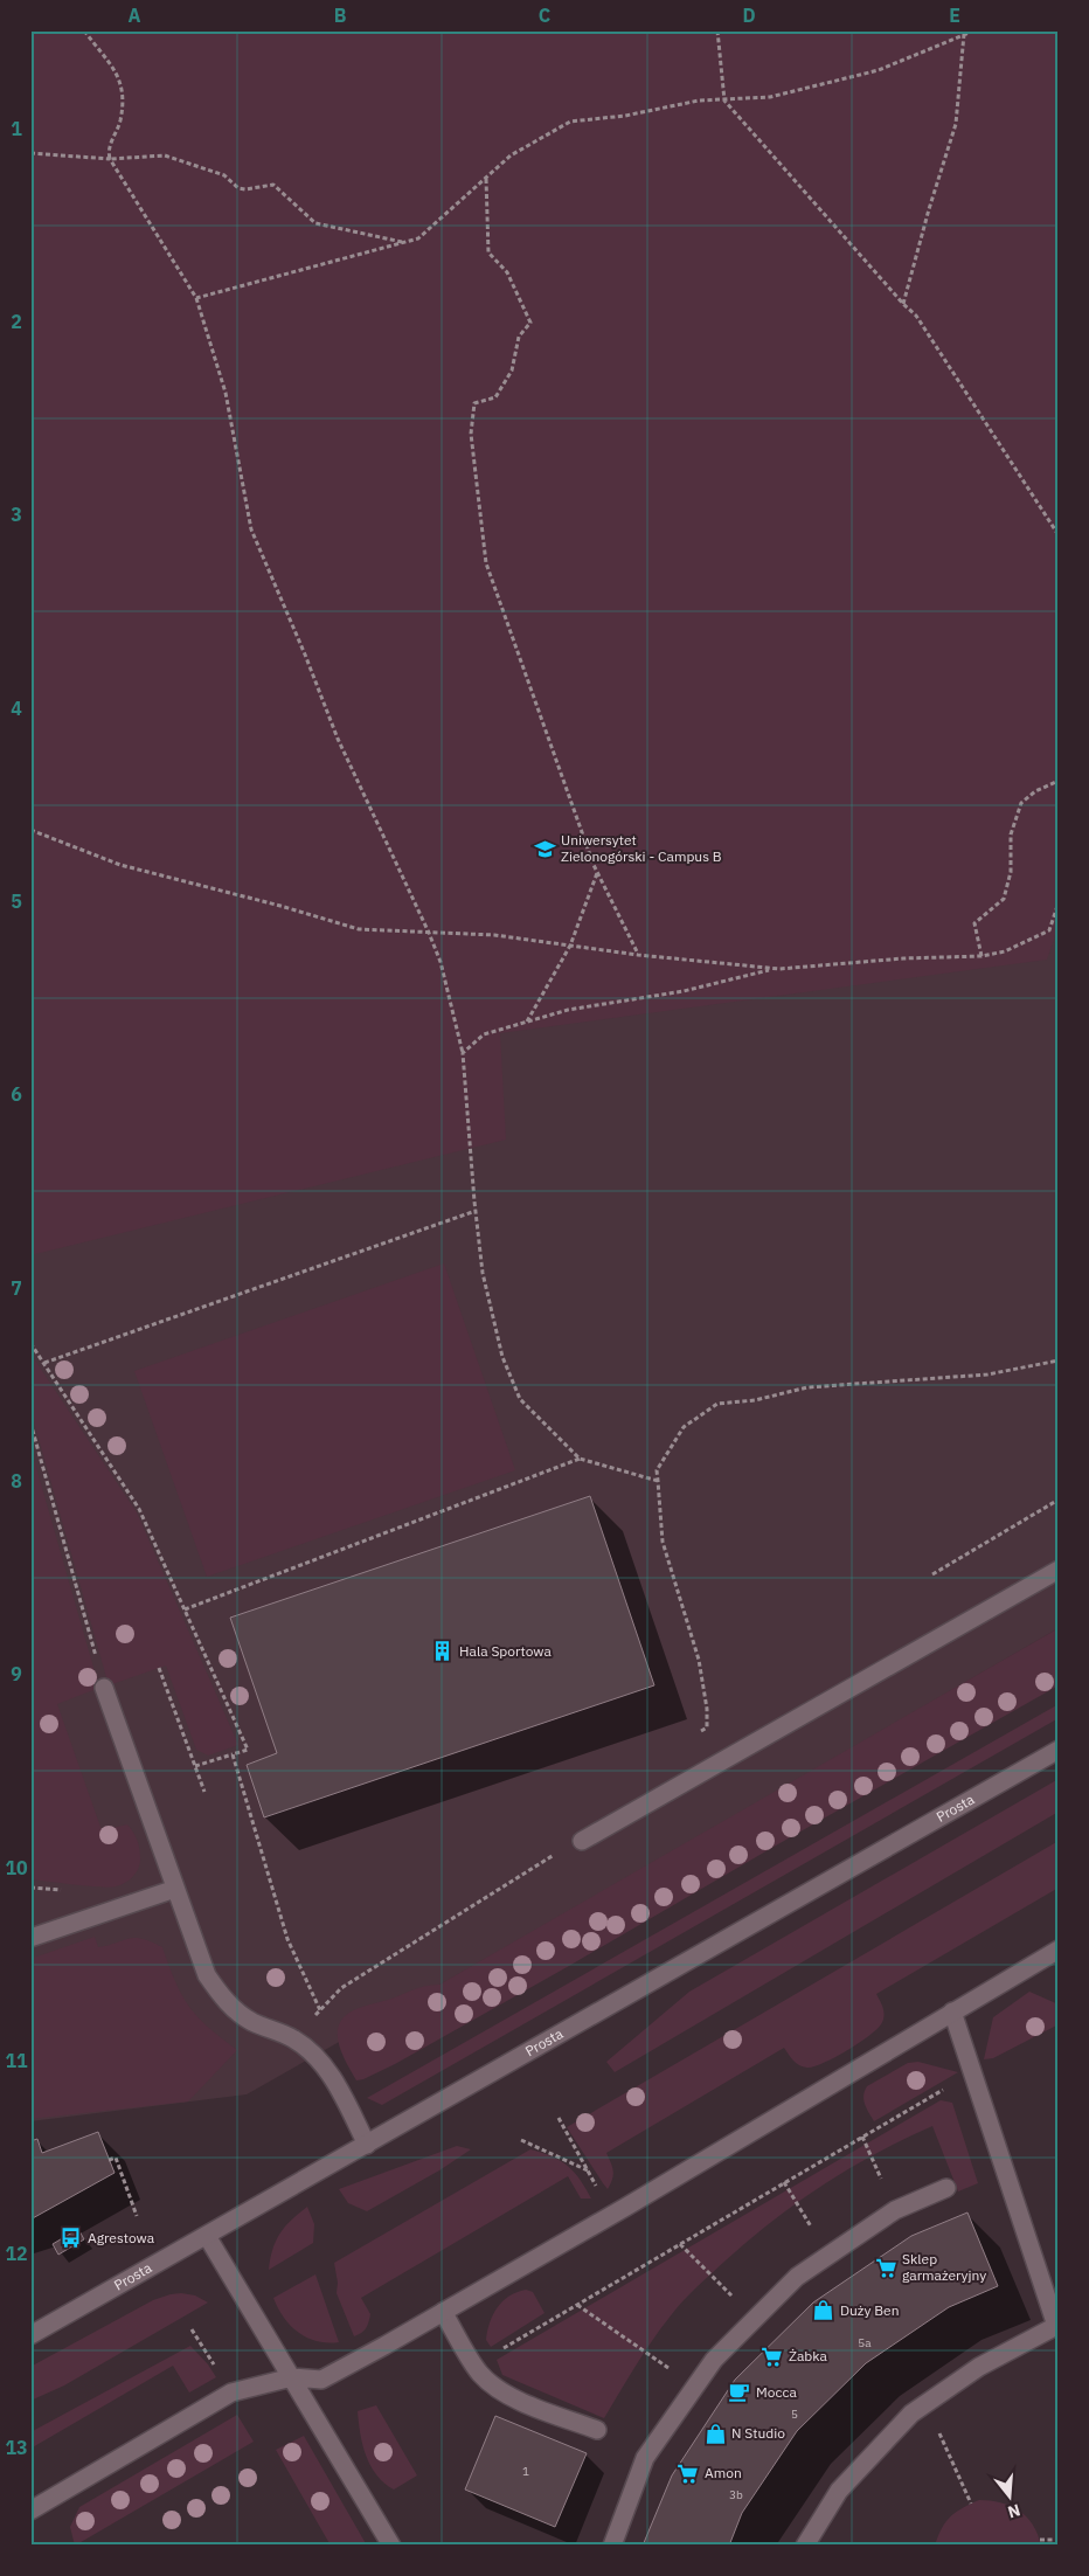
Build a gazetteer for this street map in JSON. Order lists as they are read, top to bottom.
{
  "streets": {
    "street": ["Prosta"]
  },
  "places": {
    "school or university": ["Uniwersytet Zielonogórski - Campus B"],
    "building": ["Hala Sportowa"],
    "bus stop": ["Agrestowa"],
    "supermarket": ["Sklep garmażeryjny", "Żabka", "Amon"],
    "shop": ["Duży Ben", "N Studio"],
    "cafe": ["Mocca"]
  },
  "house_numbers": [
    "5a",
    "5",
    "1",
    "3b"
  ],
  "north": "bottom",
  "grid": {
    "columns": [
      "A",
      "B",
      "C",
      "D",
      "E"
    ],
    "rows": [
      "1",
      "2",
      "3",
      "4",
      "5",
      "6",
      "7",
      "8",
      "9",
      "10",
      "11",
      "12",
      "13"
    ]
  }
}
